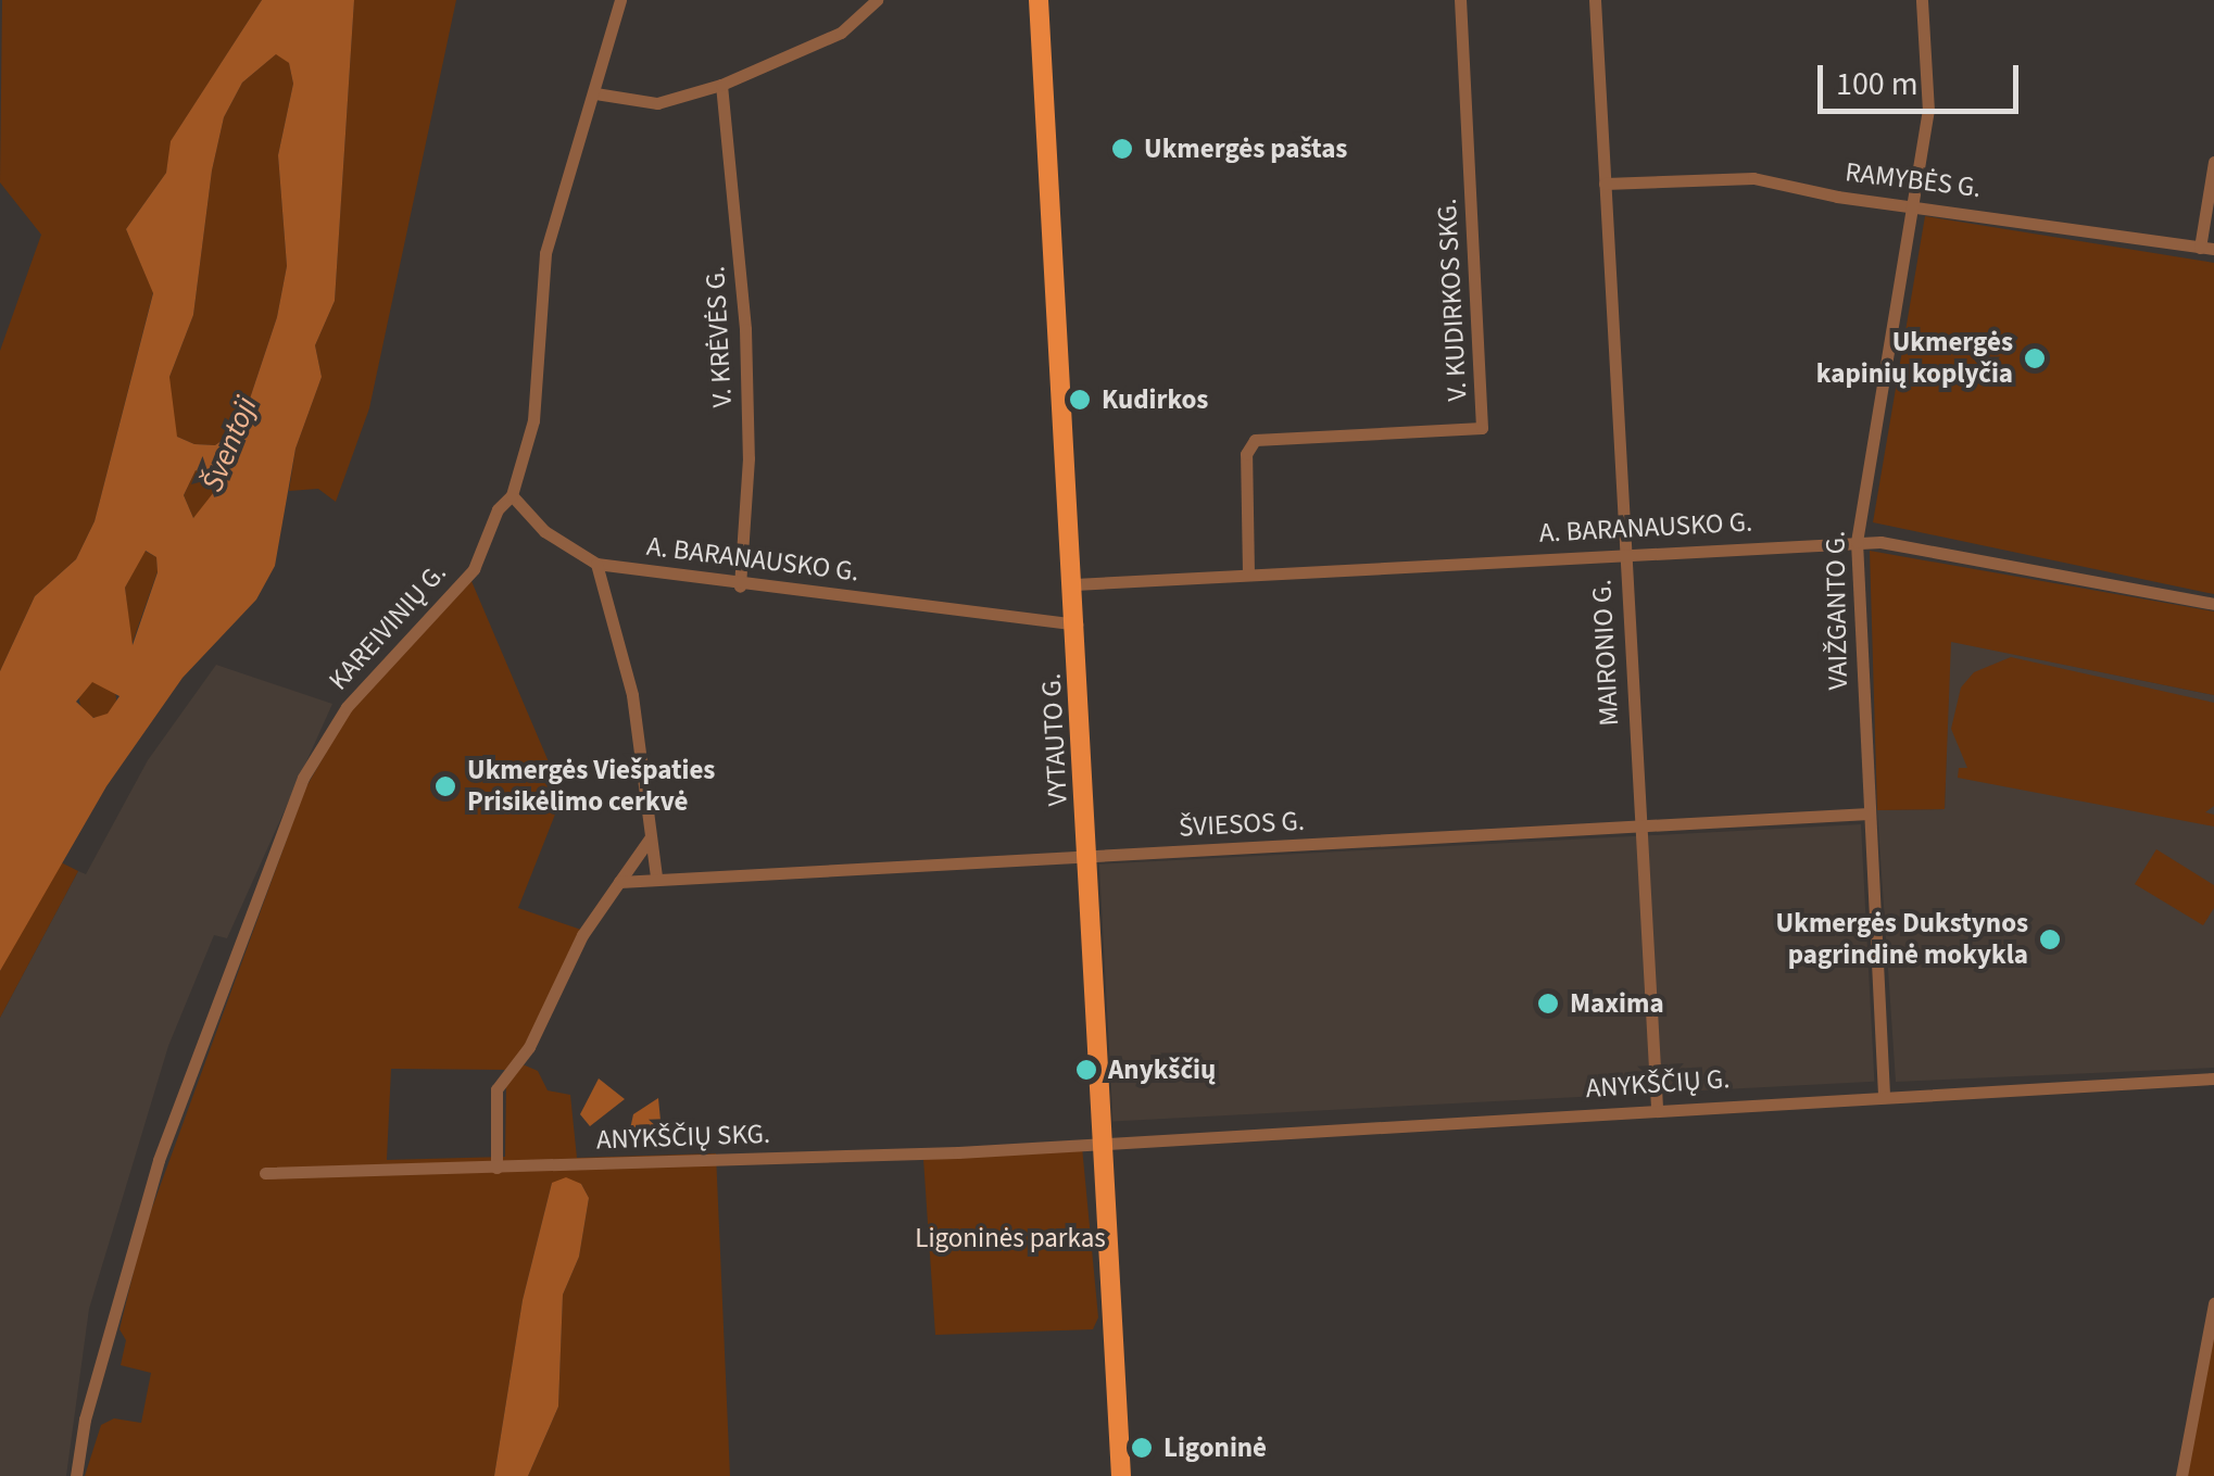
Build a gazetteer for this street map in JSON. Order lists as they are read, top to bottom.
{
  "streets": {
    "main road": ["VYTAUTO G."],
    "street": [
      "RAMYBĖS G.",
      "V. KUDIRKOS SKG.",
      "V. KRĖVĖS G.",
      "A. BARANAUSKO G.",
      "VAIŽGANTO G.",
      "KAREIVINIŲ G.",
      "MAIRONIO G.",
      "ŠVIESOS G.",
      "ANYKŠČIŲ G.",
      "ANYKŠČIŲ SKG."
    ]
  },
  "crossings": [
    ["RAMYBĖS G.", "VAIŽGANTO G."],
    ["RAMYBĖS G.", "MAIRONIO G."],
    ["V. KUDIRKOS SKG.", "A. BARANAUSKO G."],
    ["V. KRĖVĖS G.", "A. BARANAUSKO G."],
    ["A. BARANAUSKO G.", "VAIŽGANTO G."],
    ["A. BARANAUSKO G.", "KAREIVINIŲ G."],
    ["A. BARANAUSKO G.", "MAIRONIO G."],
    ["A. BARANAUSKO G.", "VYTAUTO G."],
    ["VAIŽGANTO G.", "ŠVIESOS G."],
    ["VAIŽGANTO G.", "ANYKŠČIŲ G."],
    ["MAIRONIO G.", "ŠVIESOS G."],
    ["MAIRONIO G.", "ANYKŠČIŲ G."],
    ["VYTAUTO G.", "ŠVIESOS G."],
    ["VYTAUTO G.", "ANYKŠČIŲ G."],
    ["VYTAUTO G.", "ANYKŠČIŲ SKG."],
    ["ANYKŠČIŲ G.", "ANYKŠČIŲ SKG."]
  ],
  "water": ["Šventoji"],
  "parks": ["Ligoninės parkas"],
  "places": [
    "Ukmergės paštas",
    "Ukmergės kapinių koplyčia",
    "Kudirkos",
    "Ukmergės Viešpaties Prisikėlimo cerkvė",
    "Ukmergės Dukstynos pagrindinė mokykla",
    "Maxima",
    "Anykščių",
    "Ligoninė"
  ],
  "scale_bar": "100 m"
}
